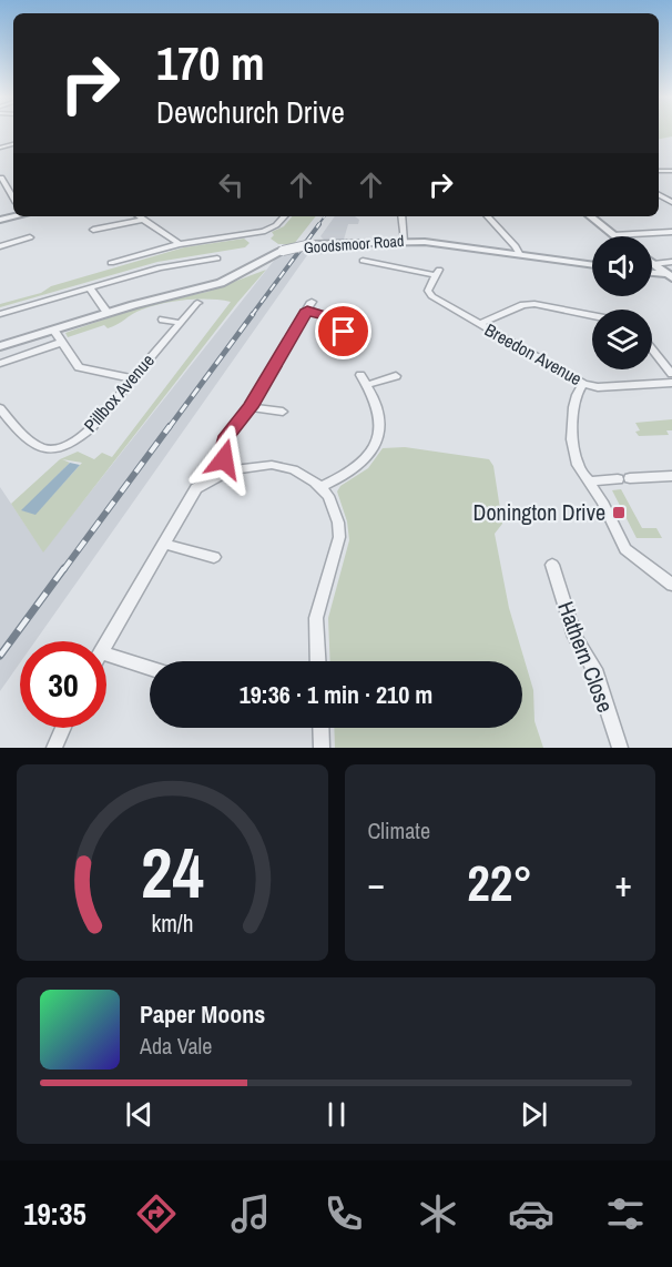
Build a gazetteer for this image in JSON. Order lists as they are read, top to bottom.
{
  "streets": {
    "street": [
      "Goodsmoor Road",
      "Breedon Avenue",
      "Pillbox Avenue",
      "Hathern Close"
    ]
  },
  "places": {
    "transit": ["Donington Drive"]
  },
  "page": {
    "turn": ["170 m", "Dewchurch Drive"],
    "limit": "30",
    "trip": "19:36 · 1 min · 210 m",
    "tile": "Climate",
    "heat": ["−", "22°", "+"],
    "song": ["Paper Moons", "Ada Vale"],
    "tabs": "19:35",
    "gauge": ["24", "km/h"]
  }
}
